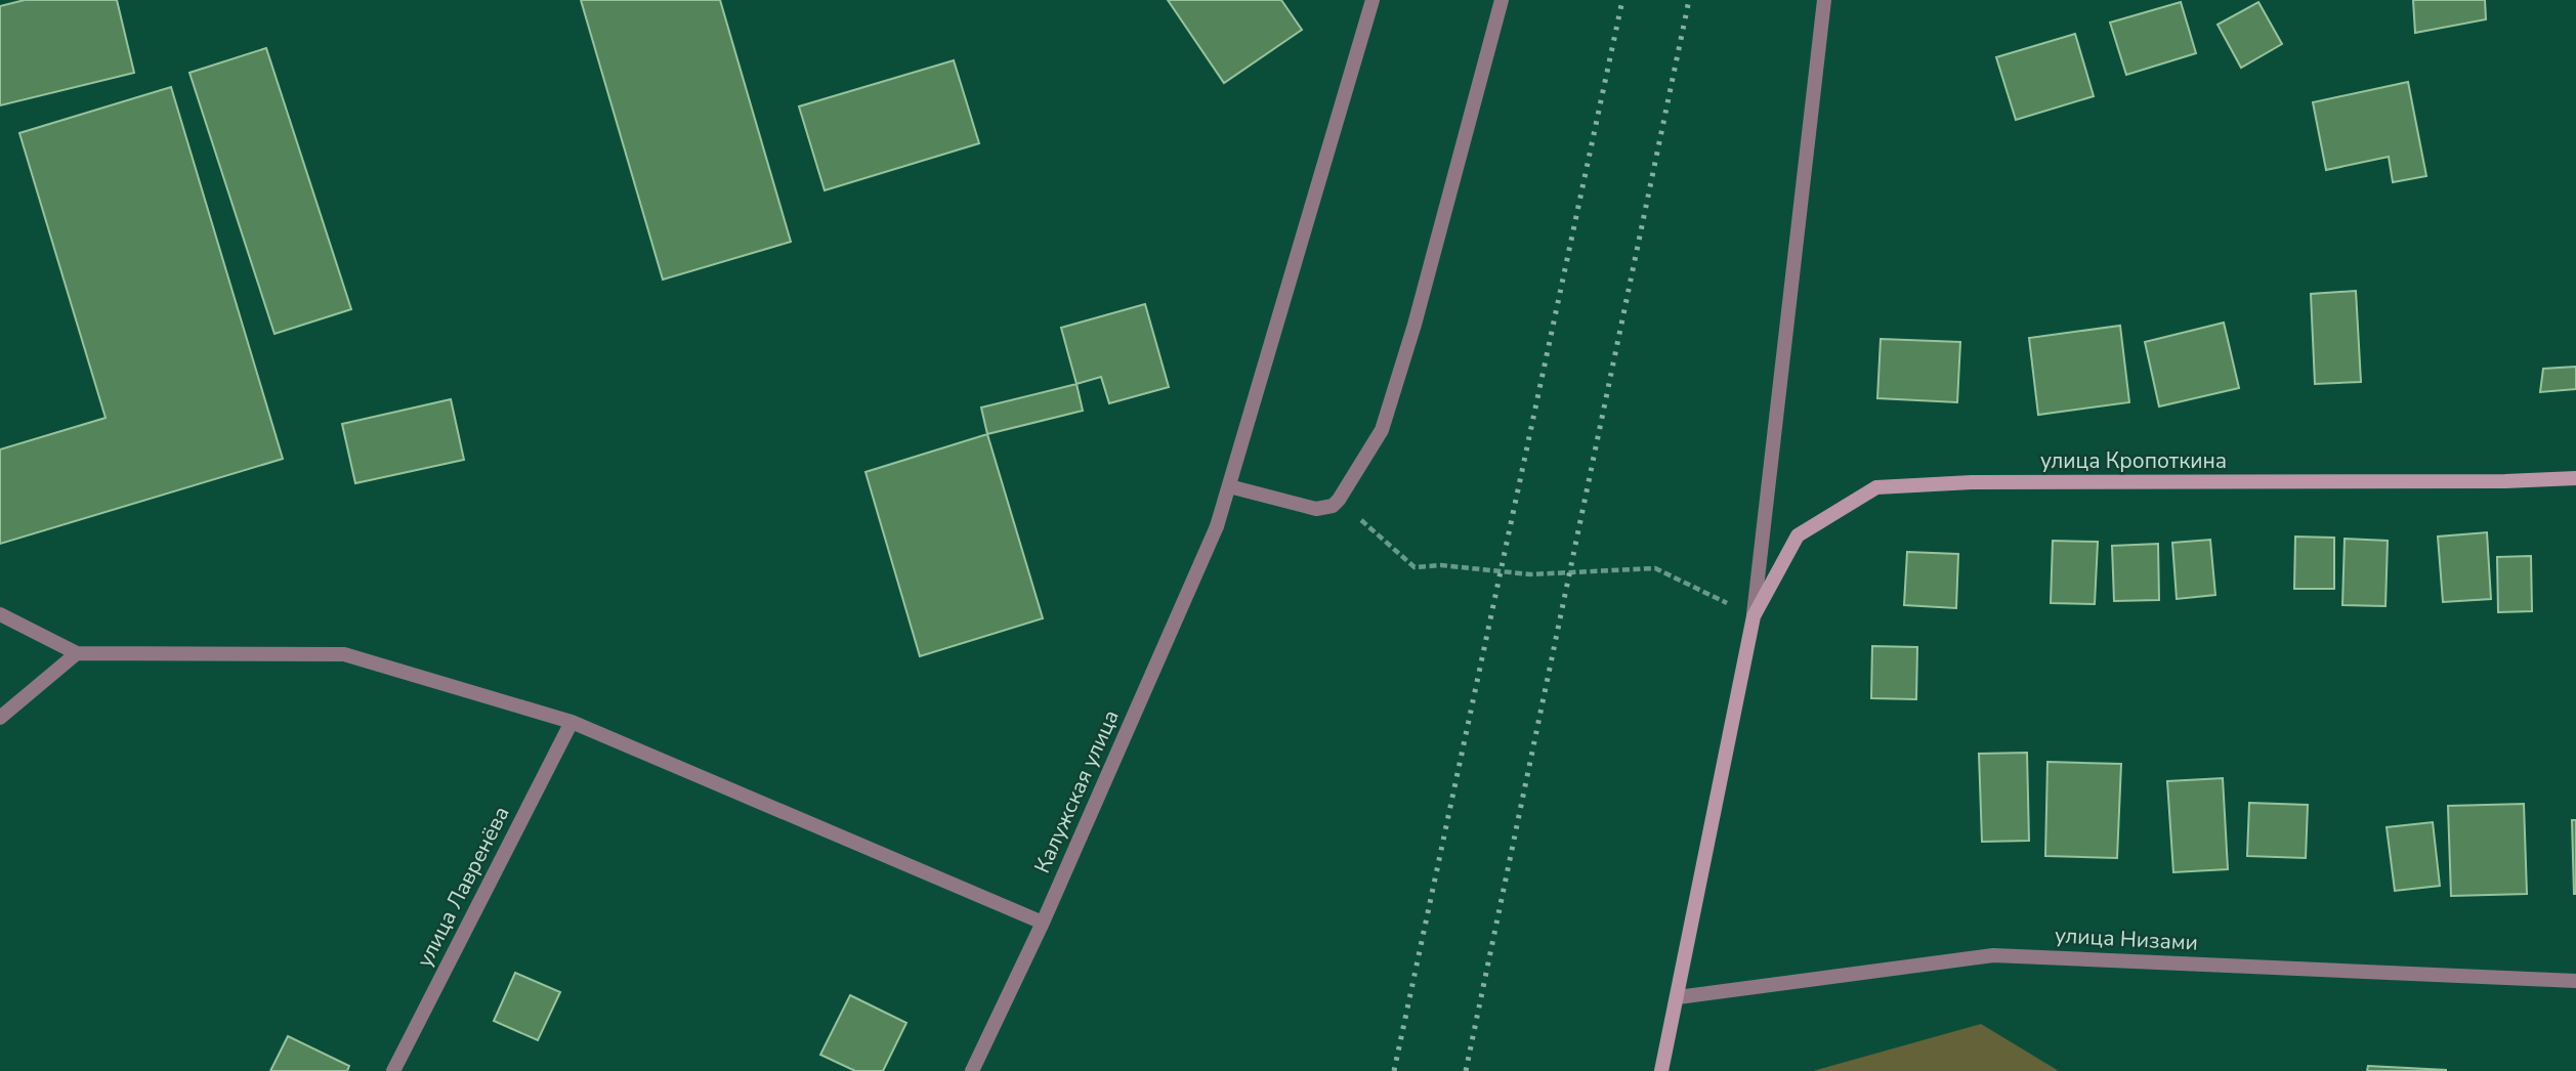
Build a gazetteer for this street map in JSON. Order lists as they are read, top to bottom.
{
  "streets": {
    "street": [
      "улица Кропоткина",
      "Калужская улица",
      "улица Лавренёва",
      "улица Низами"
    ]
  },
  "crossings": [
    ["улица Кропоткина", "улица Низами"]
  ]
}
